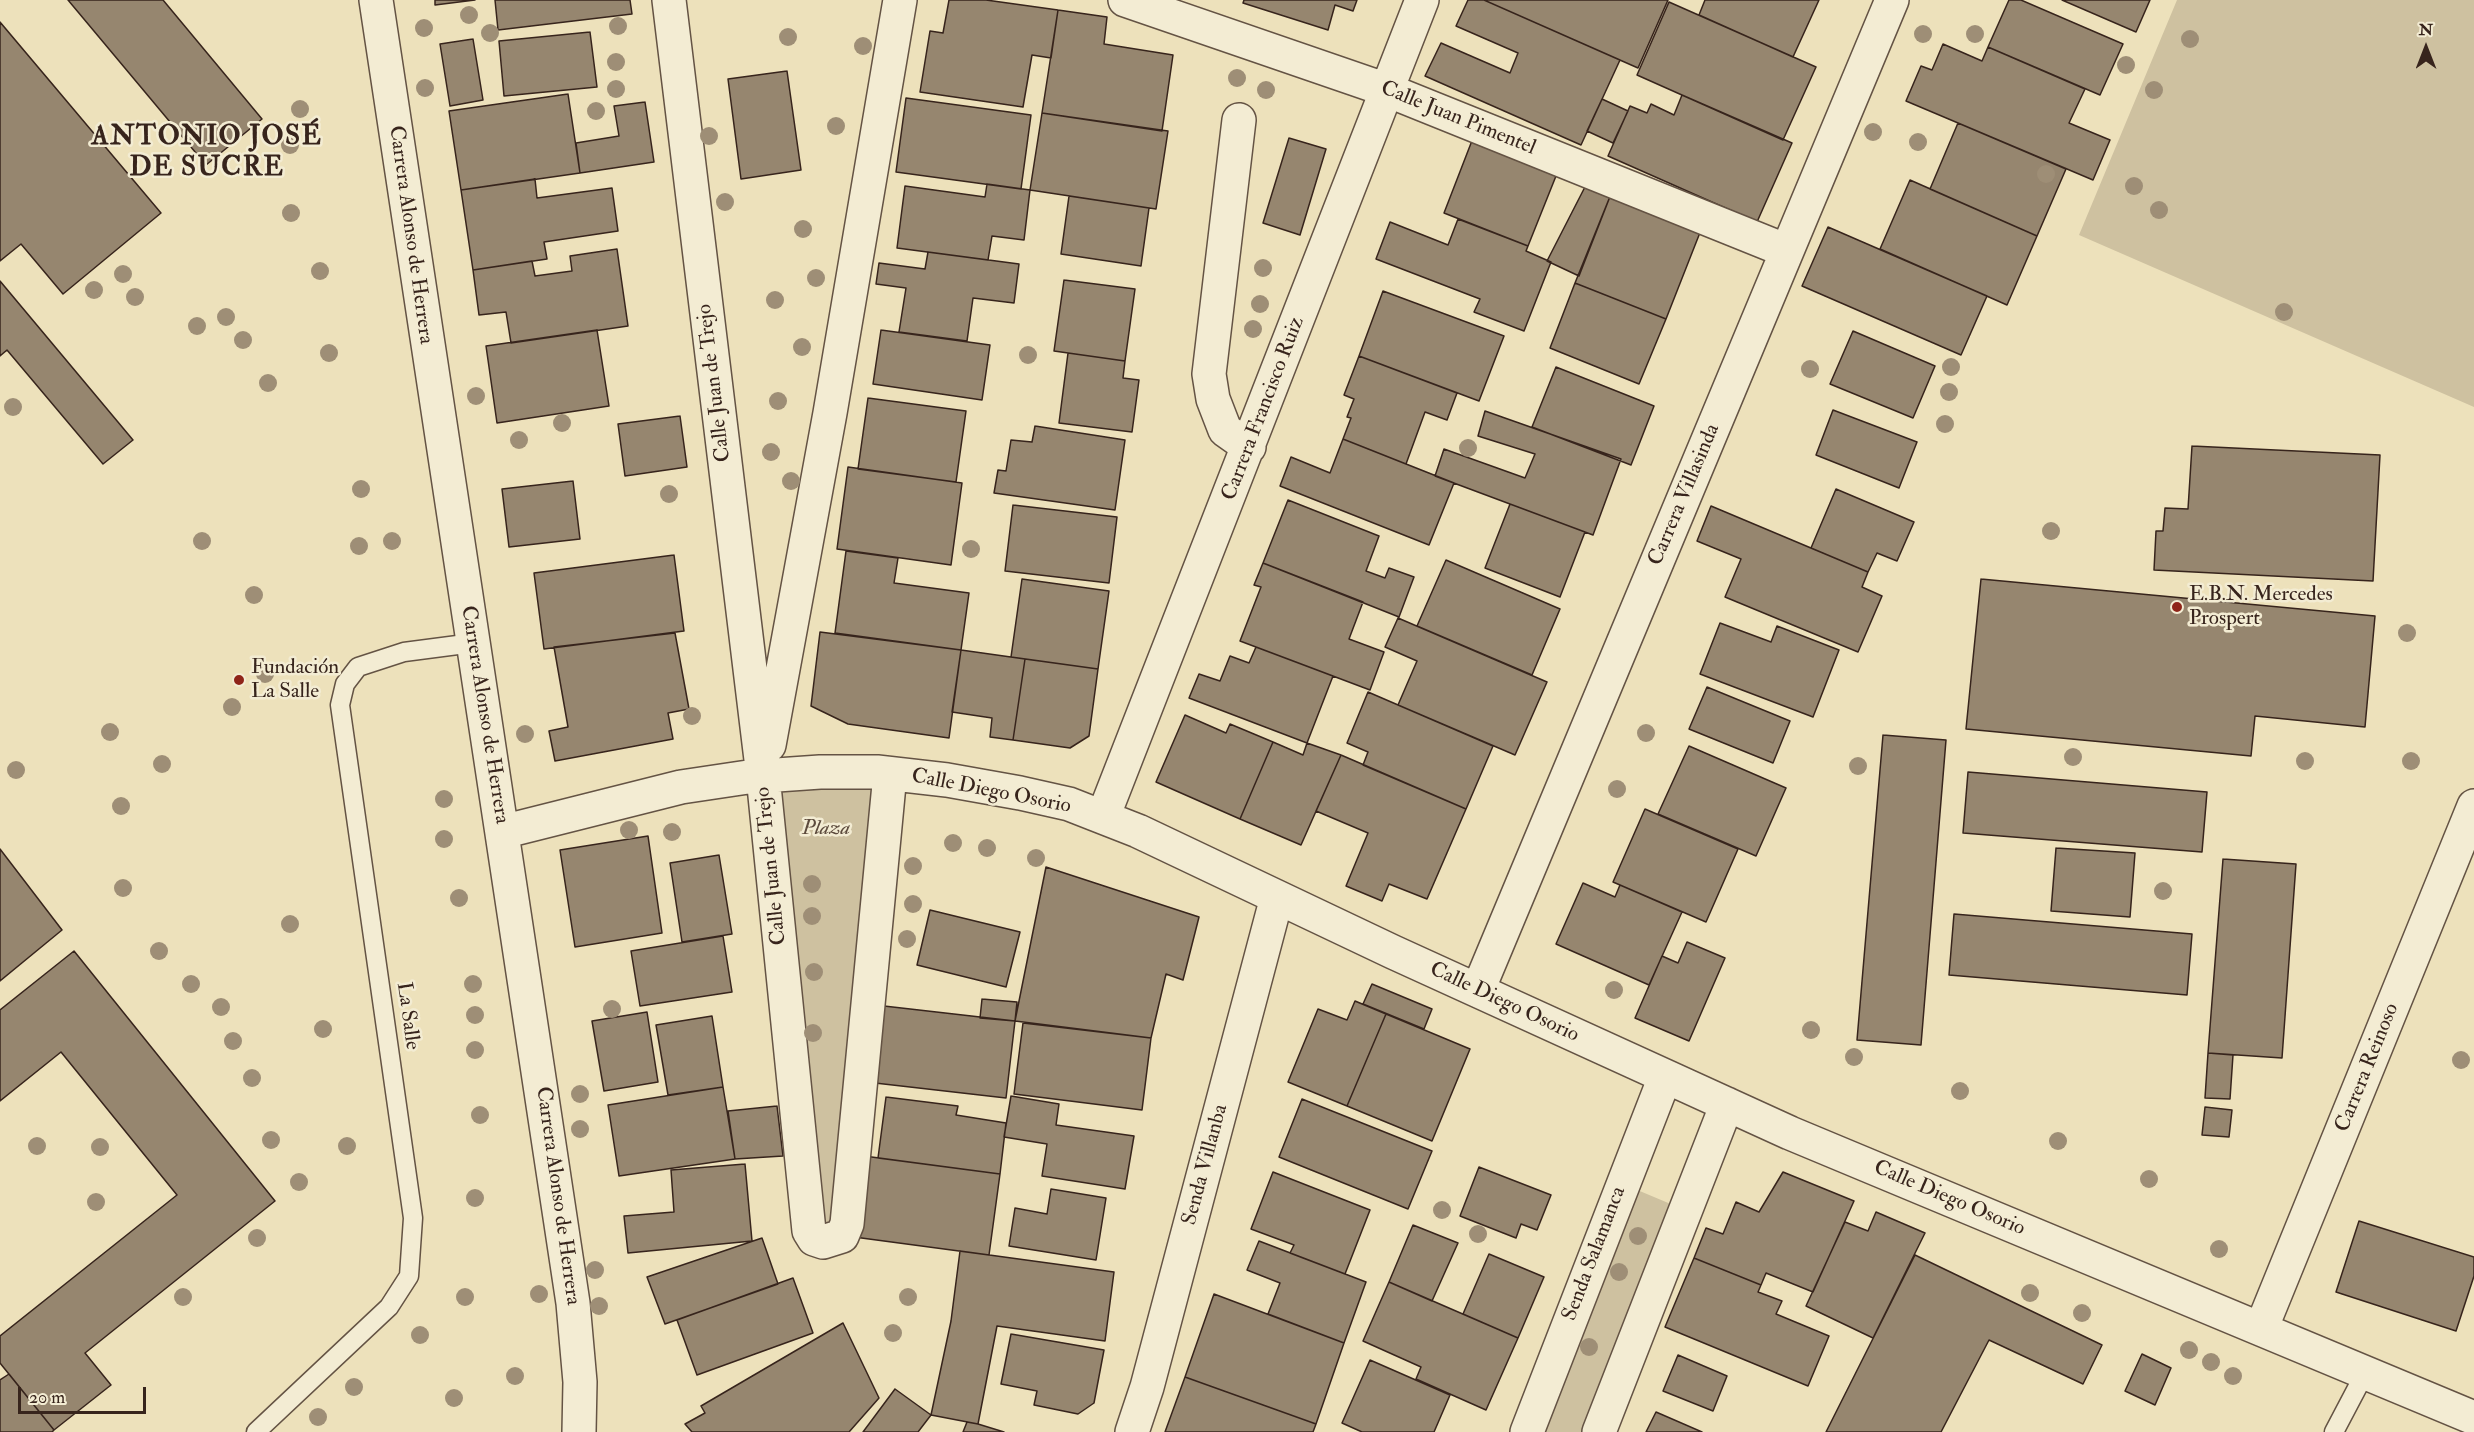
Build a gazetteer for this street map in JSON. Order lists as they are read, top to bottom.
{
  "streets": {
    "street": [
      "Calle Juan Pimentel",
      "Carrera Alonso de Herrera",
      "Calle Juan de Trejo",
      "Carrera Francisco Ruiz",
      "Carrera Villasinda",
      "Calle Diego Osorio",
      "Carrera Reinoso",
      "Senda Villanba",
      "Senda Salamanca"
    ],
    "lane": ["La Salle"]
  },
  "crossings": [
    ["Calle Juan Pimentel", "Carrera Francisco Ruiz"],
    ["Calle Juan Pimentel", "Carrera Villasinda"],
    ["Carrera Alonso de Herrera", "Calle Diego Osorio"],
    ["Carrera Alonso de Herrera", "La Salle"],
    ["Calle Juan de Trejo", "Calle Diego Osorio"],
    ["Carrera Francisco Ruiz", "Calle Diego Osorio"],
    ["Carrera Villasinda", "Calle Diego Osorio"],
    ["Calle Diego Osorio", "Carrera Reinoso"],
    ["Calle Diego Osorio", "Senda Villanba"],
    ["Calle Diego Osorio", "Senda Salamanca"]
  ],
  "districts": ["ANTONIO JOSÉ DE SUCRE"],
  "parks": ["Plaza"],
  "places": ["E.B.N. Mercedes Prospert", "Fundación La Salle"],
  "scale_bar": "20 m",
  "north": "top"
}
